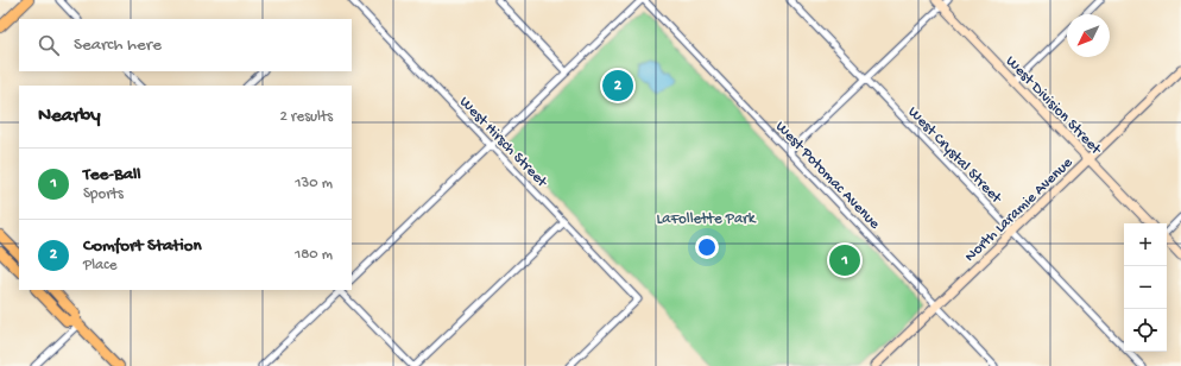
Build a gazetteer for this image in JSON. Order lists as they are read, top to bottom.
{
  "streets": {
    "street": [
      "West Division Street",
      "West Hirsch Street",
      "West Crystal Street",
      "West Potomac Avenue",
      "North Laramie Avenue"
    ]
  },
  "crossings": [
    ["West Division Street", "North Laramie Avenue"],
    ["West Crystal Street", "North Laramie Avenue"],
    ["West Potomac Avenue", "North Laramie Avenue"]
  ],
  "parks": ["LaFollette Park"],
  "north": "bottom left",
  "page": {
    "search": "Search here",
    "pins": ["2", "1"],
    "heading": ["Nearby", "2 results"],
    "list": [
      {
        "mark": "1",
        "name": "Tee-Ball",
        "note": "Sports",
        "value": "130 m"
      },
      {
        "mark": "2",
        "name": "Comfort Station",
        "note": "Place",
        "value": "180 m"
      }
    ],
    "map_buttons": ["+", "−"]
  }
}
